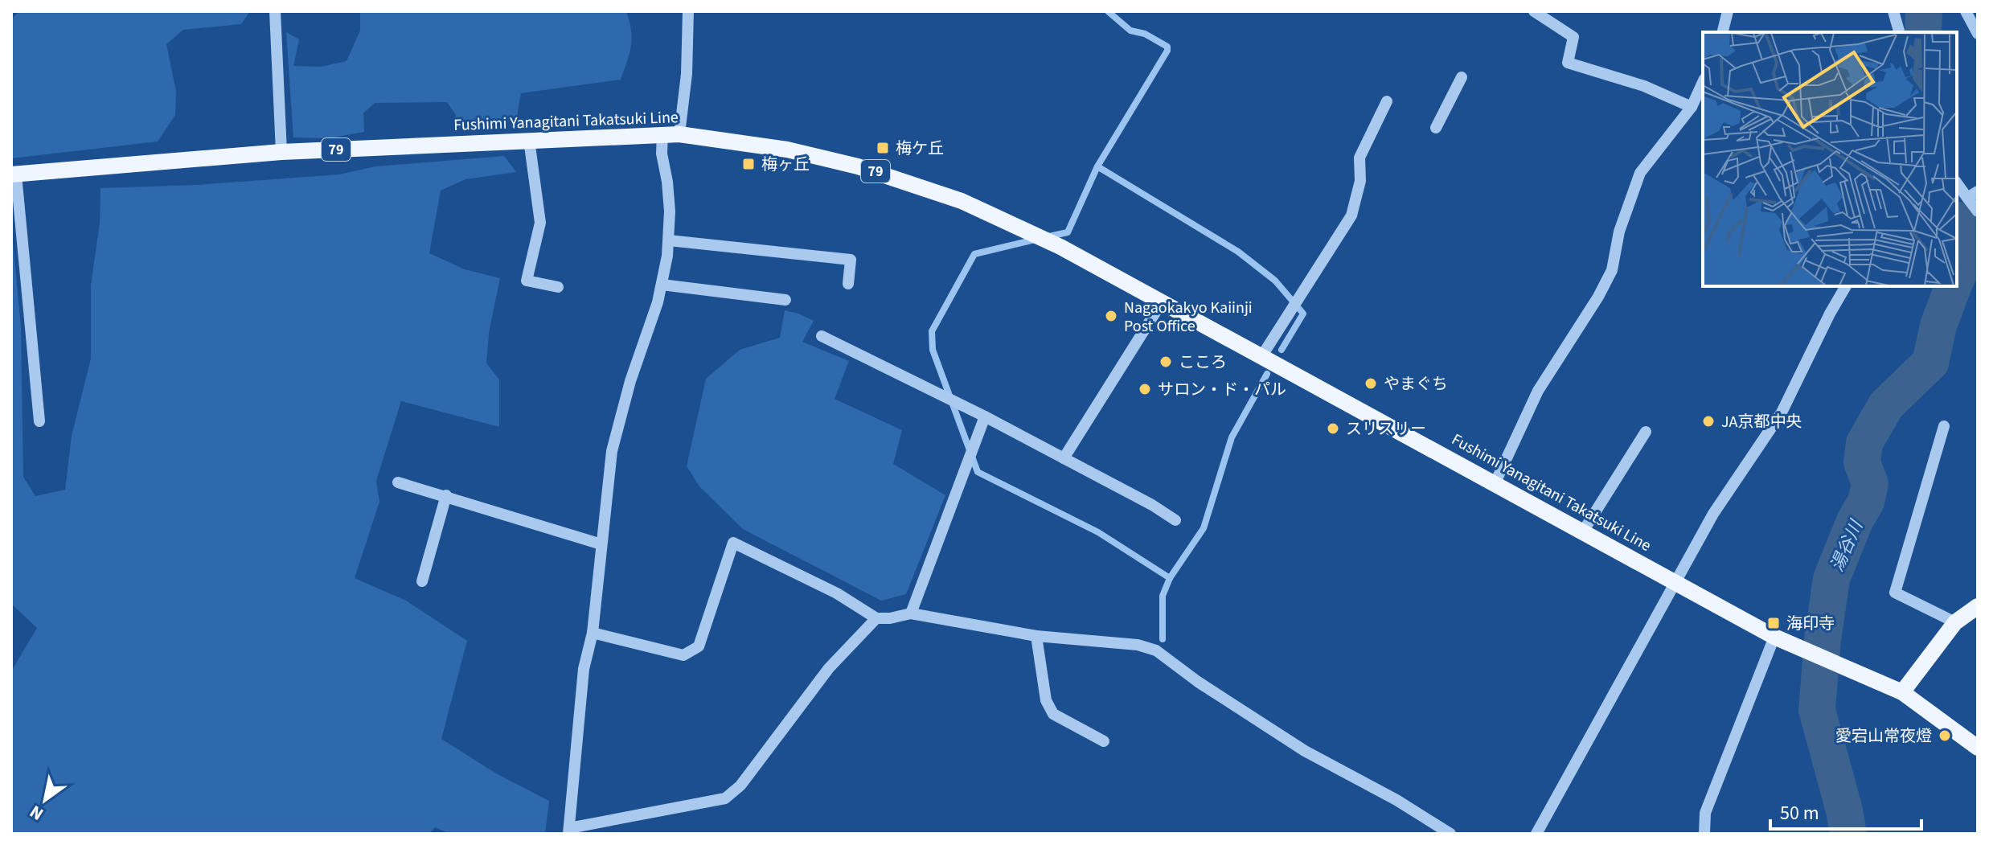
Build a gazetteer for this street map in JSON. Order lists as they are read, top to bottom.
{
  "streets": {
    "main road": ["Fushimi Yanagitani Takatsuki Line", "79"]
  },
  "water": ["湯谷川"],
  "places": {
    "transit": ["梅ケ丘", "梅ヶ丘", "海印寺"],
    "other": [
      "Nagaokakyo Kaiinji Post Office",
      "こころ",
      "やまぐち",
      "サロン・ド・パル",
      "JA京都中央",
      "スリスリー",
      "愛宕山常夜燈"
    ]
  },
  "scale_bar": "50 m",
  "north": "bottom left"
}
